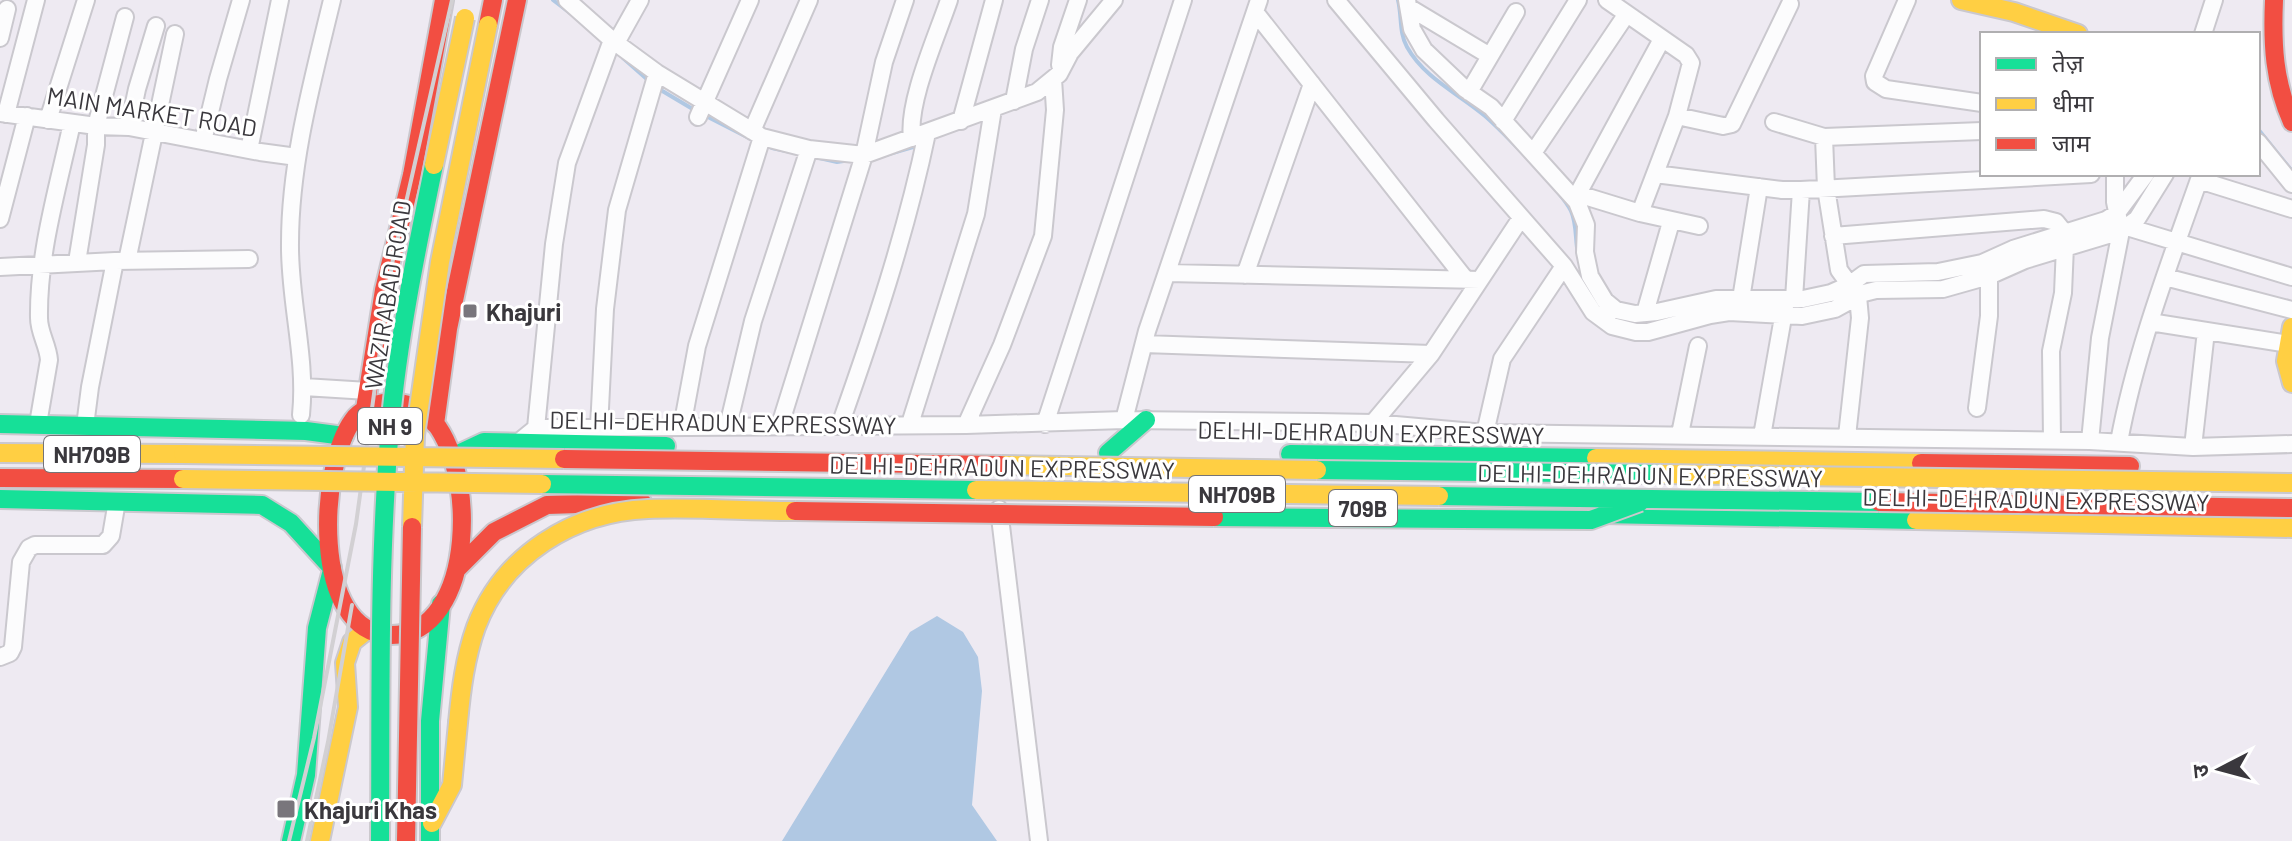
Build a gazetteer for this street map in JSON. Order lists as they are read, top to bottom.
{
  "streets": {
    "main road": [
      "WAZIRABAD ROAD",
      "DELHI–DEHRADUN EXPRESSWAY",
      "NH 9",
      "NH709B",
      "DELHI-DEHRADUN EXPRESSWAY",
      "709B"
    ],
    "street": ["MAIN MARKET ROAD"]
  },
  "crossings": [
    ["WAZIRABAD ROAD", "DELHI–DEHRADUN EXPRESSWAY"]
  ],
  "places": {
    "transit": ["Khajuri", "Khajuri Khas"]
  },
  "legend": ["तेज़", "धीमा", "जाम"],
  "north": "left"
}
